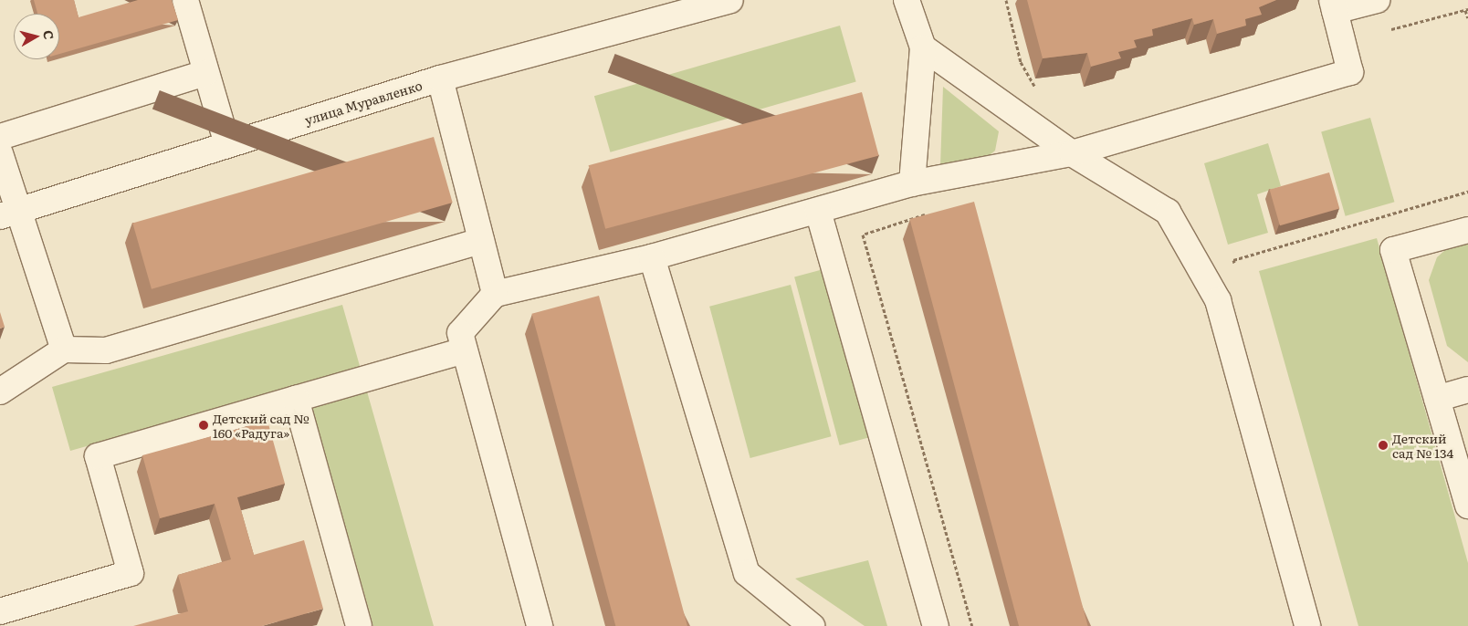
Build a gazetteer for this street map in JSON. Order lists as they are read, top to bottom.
{
  "streets": {
    "street": ["улица Муравленко"]
  },
  "places": ["Детский сад № 160 «Радуга»", "Детский сад № 134"],
  "north": "right"
}
